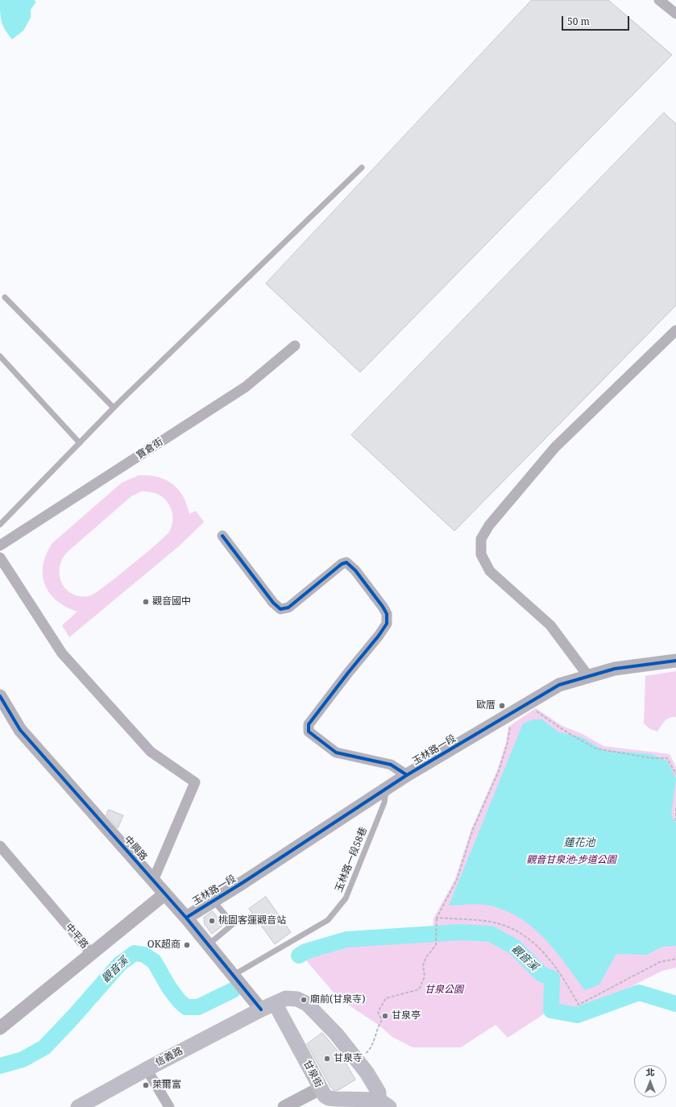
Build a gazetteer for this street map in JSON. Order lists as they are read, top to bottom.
{
  "streets": {
    "main road": ["信義路", "甘泉街"],
    "street": [
      "寶倉街",
      "玉林路一段",
      "中興路",
      "中平路"
    ],
    "lane": ["玉林路一段58巷"]
  },
  "crossings": [
    ["玉林路一段", "中興路"],
    ["玉林路一段", "玉林路一段58巷"],
    ["中興路", "玉林路一段58巷"],
    ["中興路", "中平路"],
    ["中興路", "信義路"],
    ["中興路", "甘泉街"],
    ["信義路", "甘泉街"]
  ],
  "water": ["蓮花池", "觀音溪"],
  "parks": ["觀音甘泉池-步道公園", "甘泉公園"],
  "places": [
    "觀音國中",
    "歐厝",
    "桃園客運觀音站",
    "OK超商",
    "廟前(甘泉寺)",
    "甘泉亭",
    "甘泉寺",
    "萊爾富"
  ],
  "scale_bar": "50 m",
  "north": "top"
}
